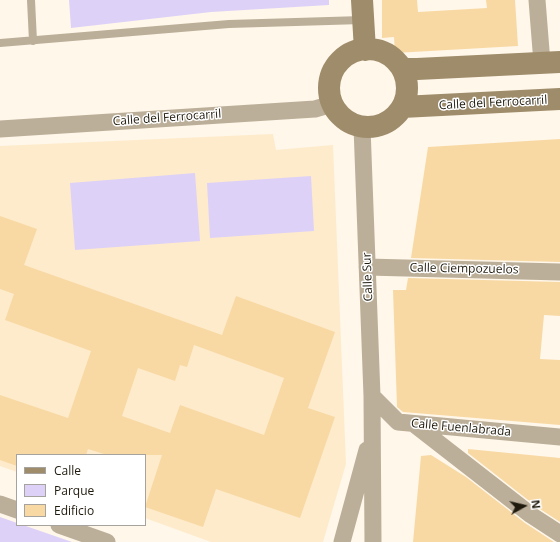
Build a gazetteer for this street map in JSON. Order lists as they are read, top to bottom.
{
  "streets": {
    "street": [
      "Calle del Ferrocarril",
      "Calle Ciempozuelos",
      "Calle Sur",
      "Calle Fuenlabrada"
    ]
  },
  "crossings": [
    ["Calle del Ferrocarril", "Calle Sur"],
    ["Calle Ciempozuelos", "Calle Sur"],
    ["Calle Sur", "Calle Fuenlabrada"]
  ],
  "legend": ["Calle", "Parque", "Edificio"],
  "north": "right"
}
